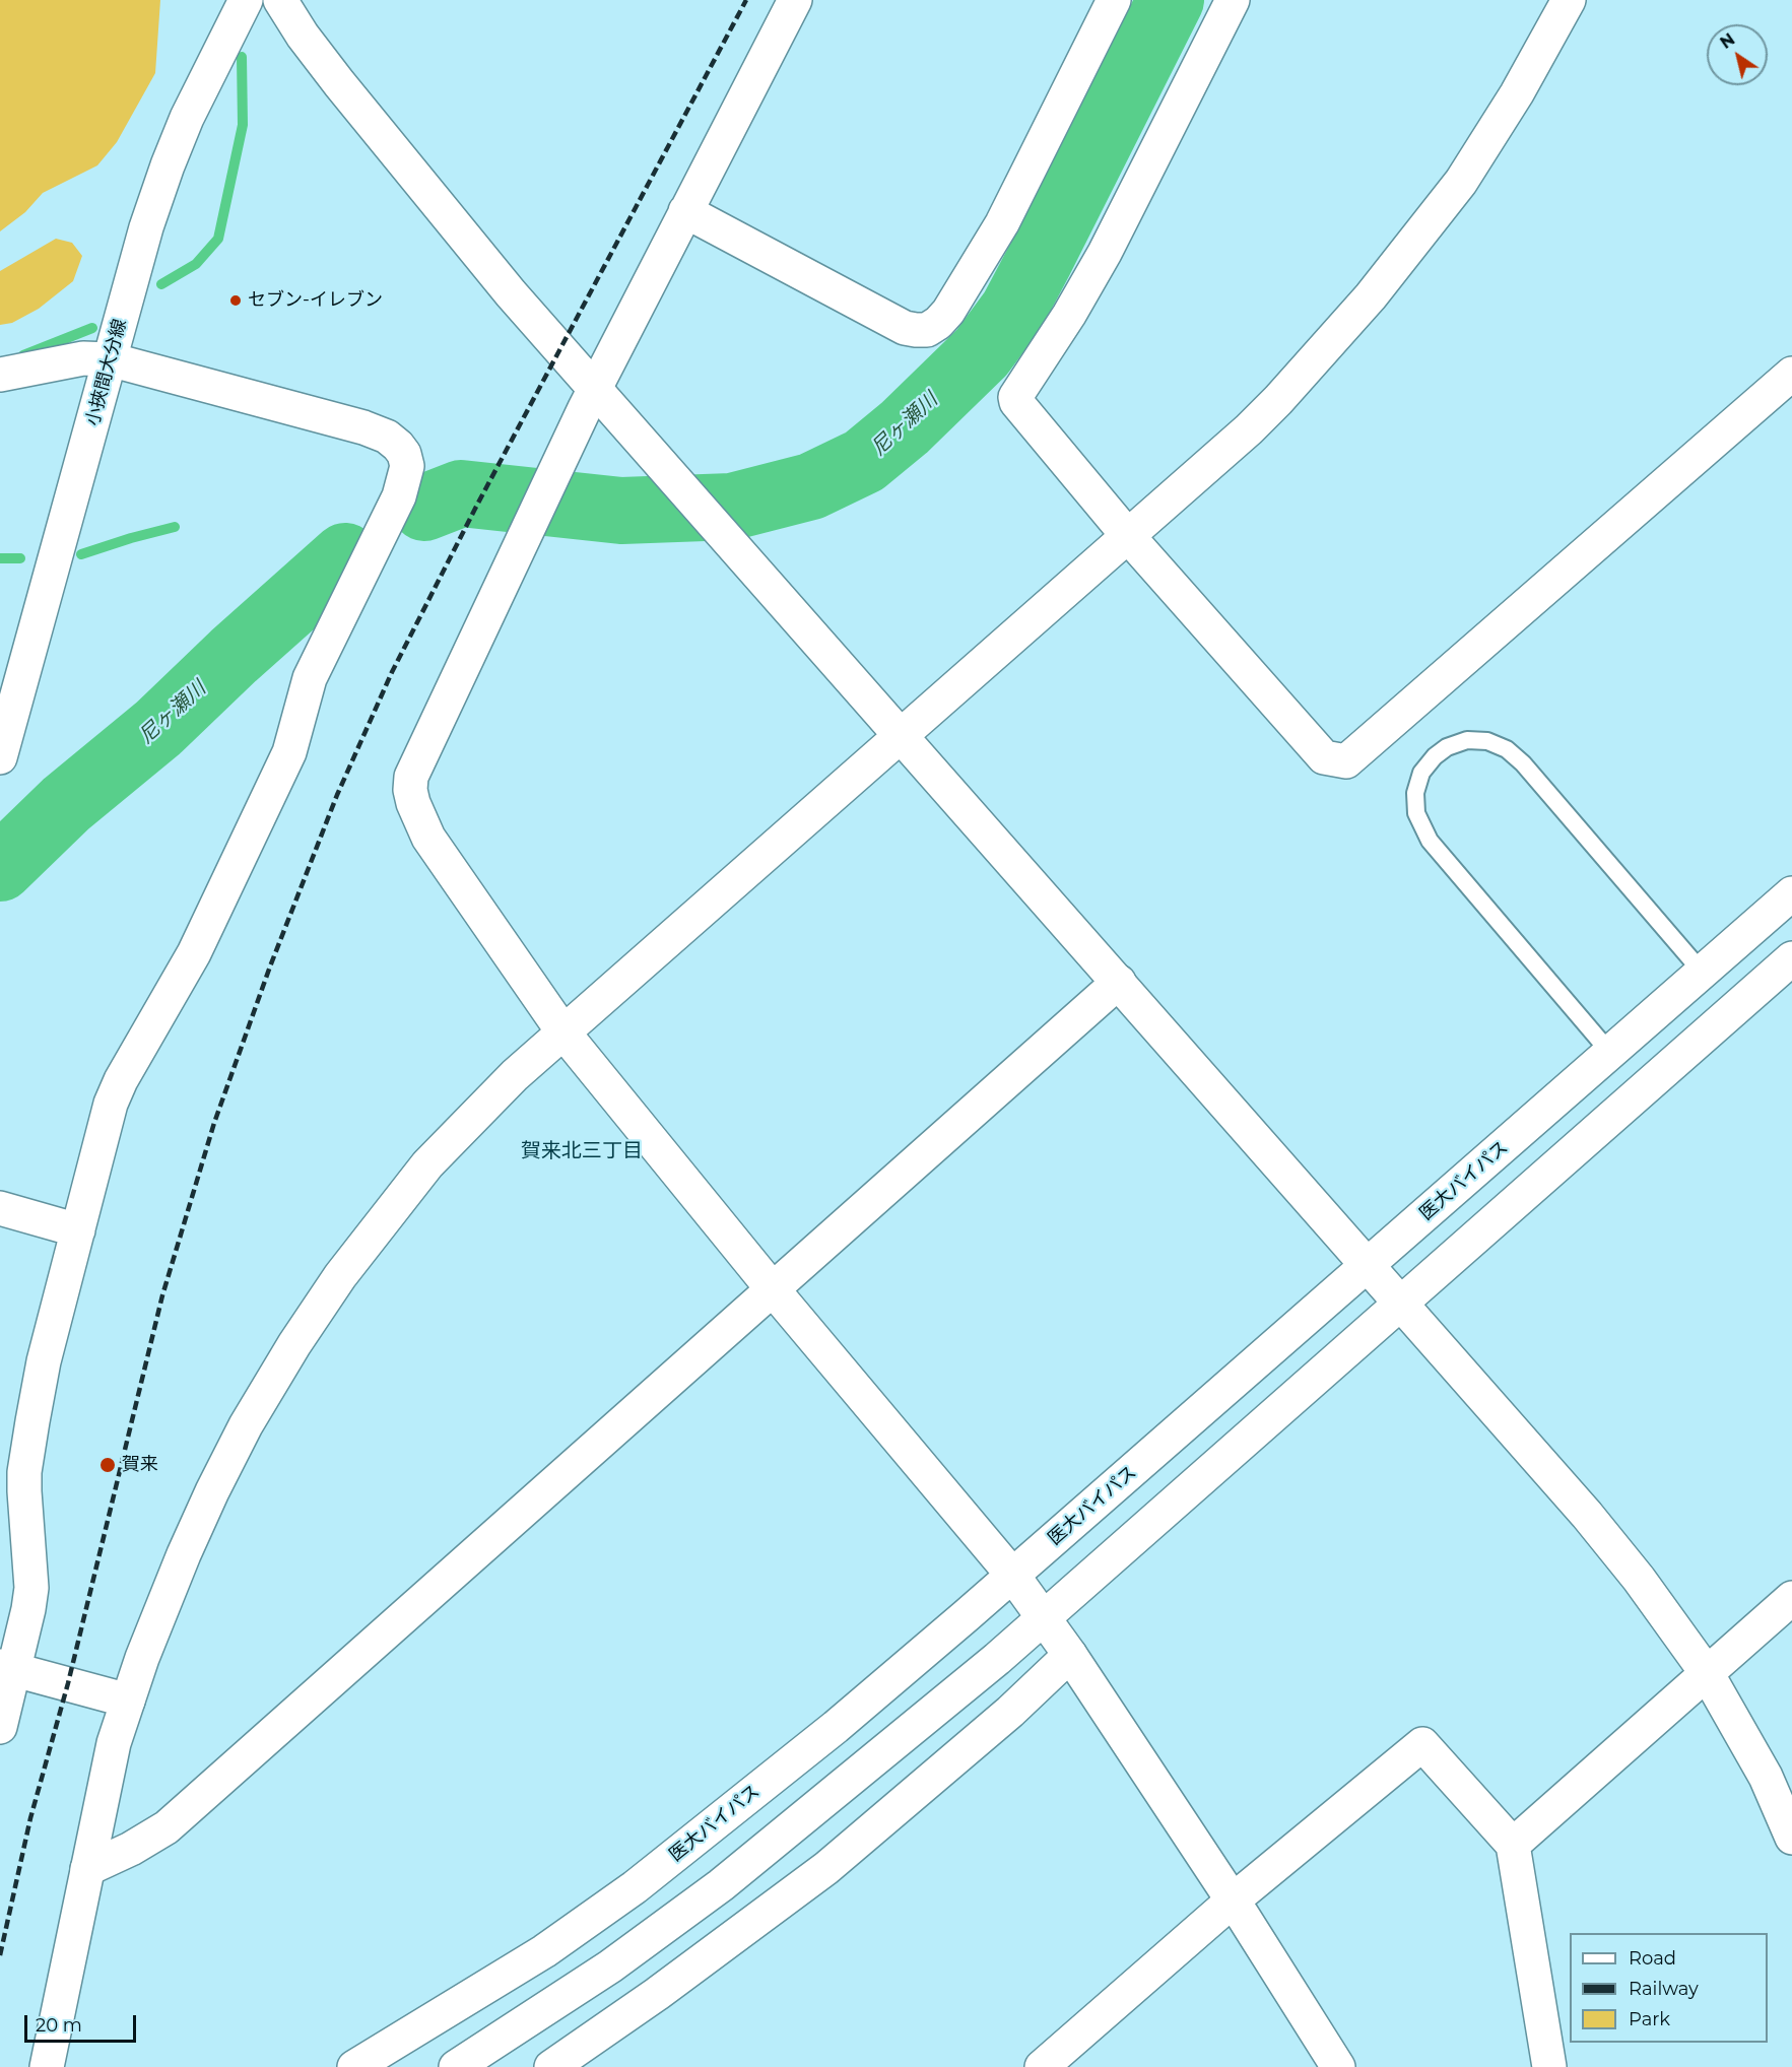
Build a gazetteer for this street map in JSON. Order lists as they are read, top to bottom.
{
  "streets": {
    "street": ["小挾間大分線", "医大バイパス"]
  },
  "districts": ["賀来北三丁目"],
  "water": ["尼ヶ瀬川"],
  "places": ["セブン-イレブン", "賀来"],
  "legend": ["Road", "Railway", "Park"],
  "scale_bar": "20 m",
  "north": "top left"
}
